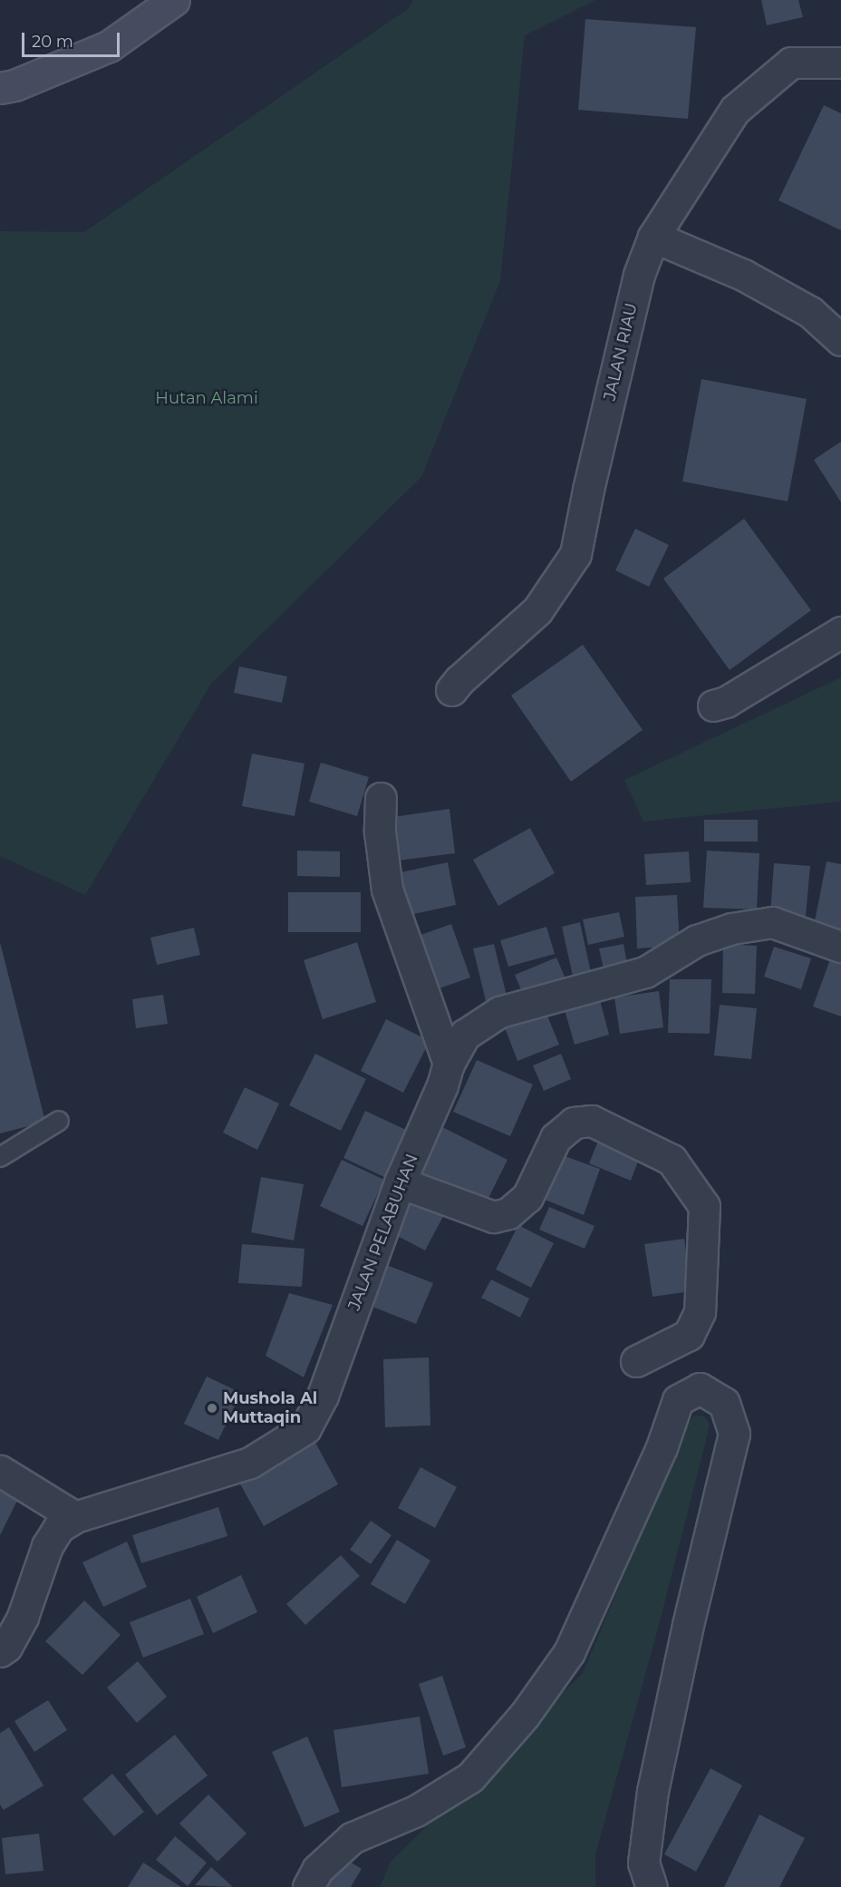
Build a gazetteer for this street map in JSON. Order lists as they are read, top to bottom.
{
  "streets": {
    "street": ["JALAN RIAU", "JALAN PELABUHAN"]
  },
  "parks": ["Hutan Alami"],
  "places": ["Mushola Al Muttaqin"],
  "scale_bar": "20 m"
}
